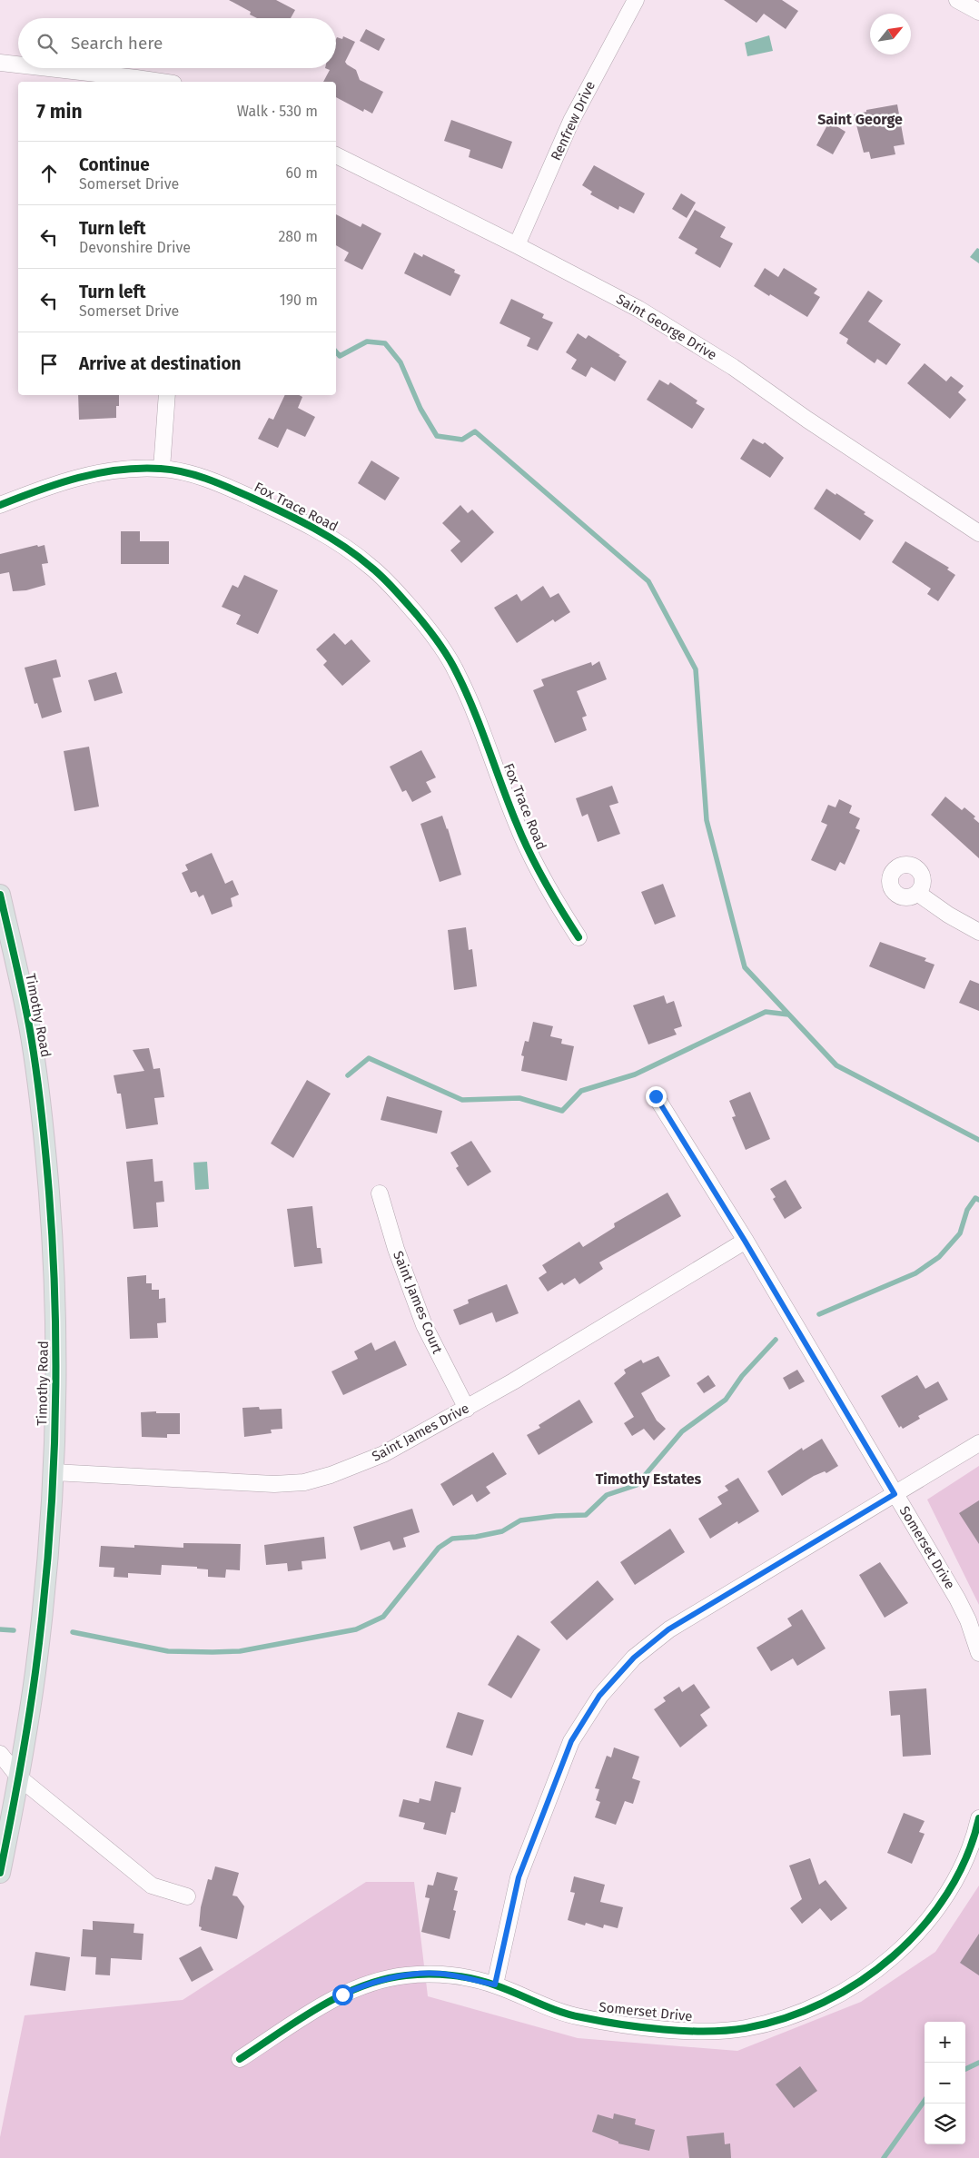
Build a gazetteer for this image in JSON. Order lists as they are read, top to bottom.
{
  "streets": {
    "main road": ["Timothy Road"],
    "street": [
      "Renfrew Drive",
      "Saint George Drive",
      "Fox Trace Road",
      "Saint James Court",
      "Saint James Drive",
      "Somerset Drive"
    ]
  },
  "crossings": [
    ["Renfrew Drive", "Saint George Drive"],
    ["Timothy Road", "Saint James Drive"],
    ["Saint James Court", "Saint James Drive"],
    ["Saint James Drive", "Somerset Drive"]
  ],
  "districts": ["Saint George", "Timothy Estates"],
  "north": "top right",
  "page": {
    "search": "Search here",
    "heading": ["7 min", "Walk · 530 m"],
    "list": [
      ["Continue", "Somerset Drive", "60 m"],
      ["Turn left", "Devonshire Drive", "280 m"],
      ["Turn left", "Somerset Drive", "190 m"],
      "Arrive at destination"
    ],
    "map_buttons": ["+", "−"]
  }
}
